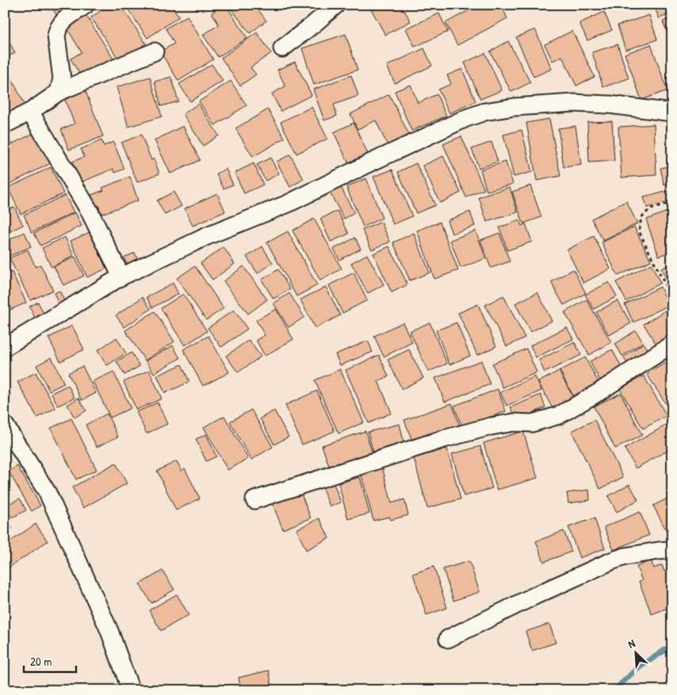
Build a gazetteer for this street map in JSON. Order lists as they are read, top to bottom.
{
  "scale_bar": "20 m",
  "north": "top left"
}
